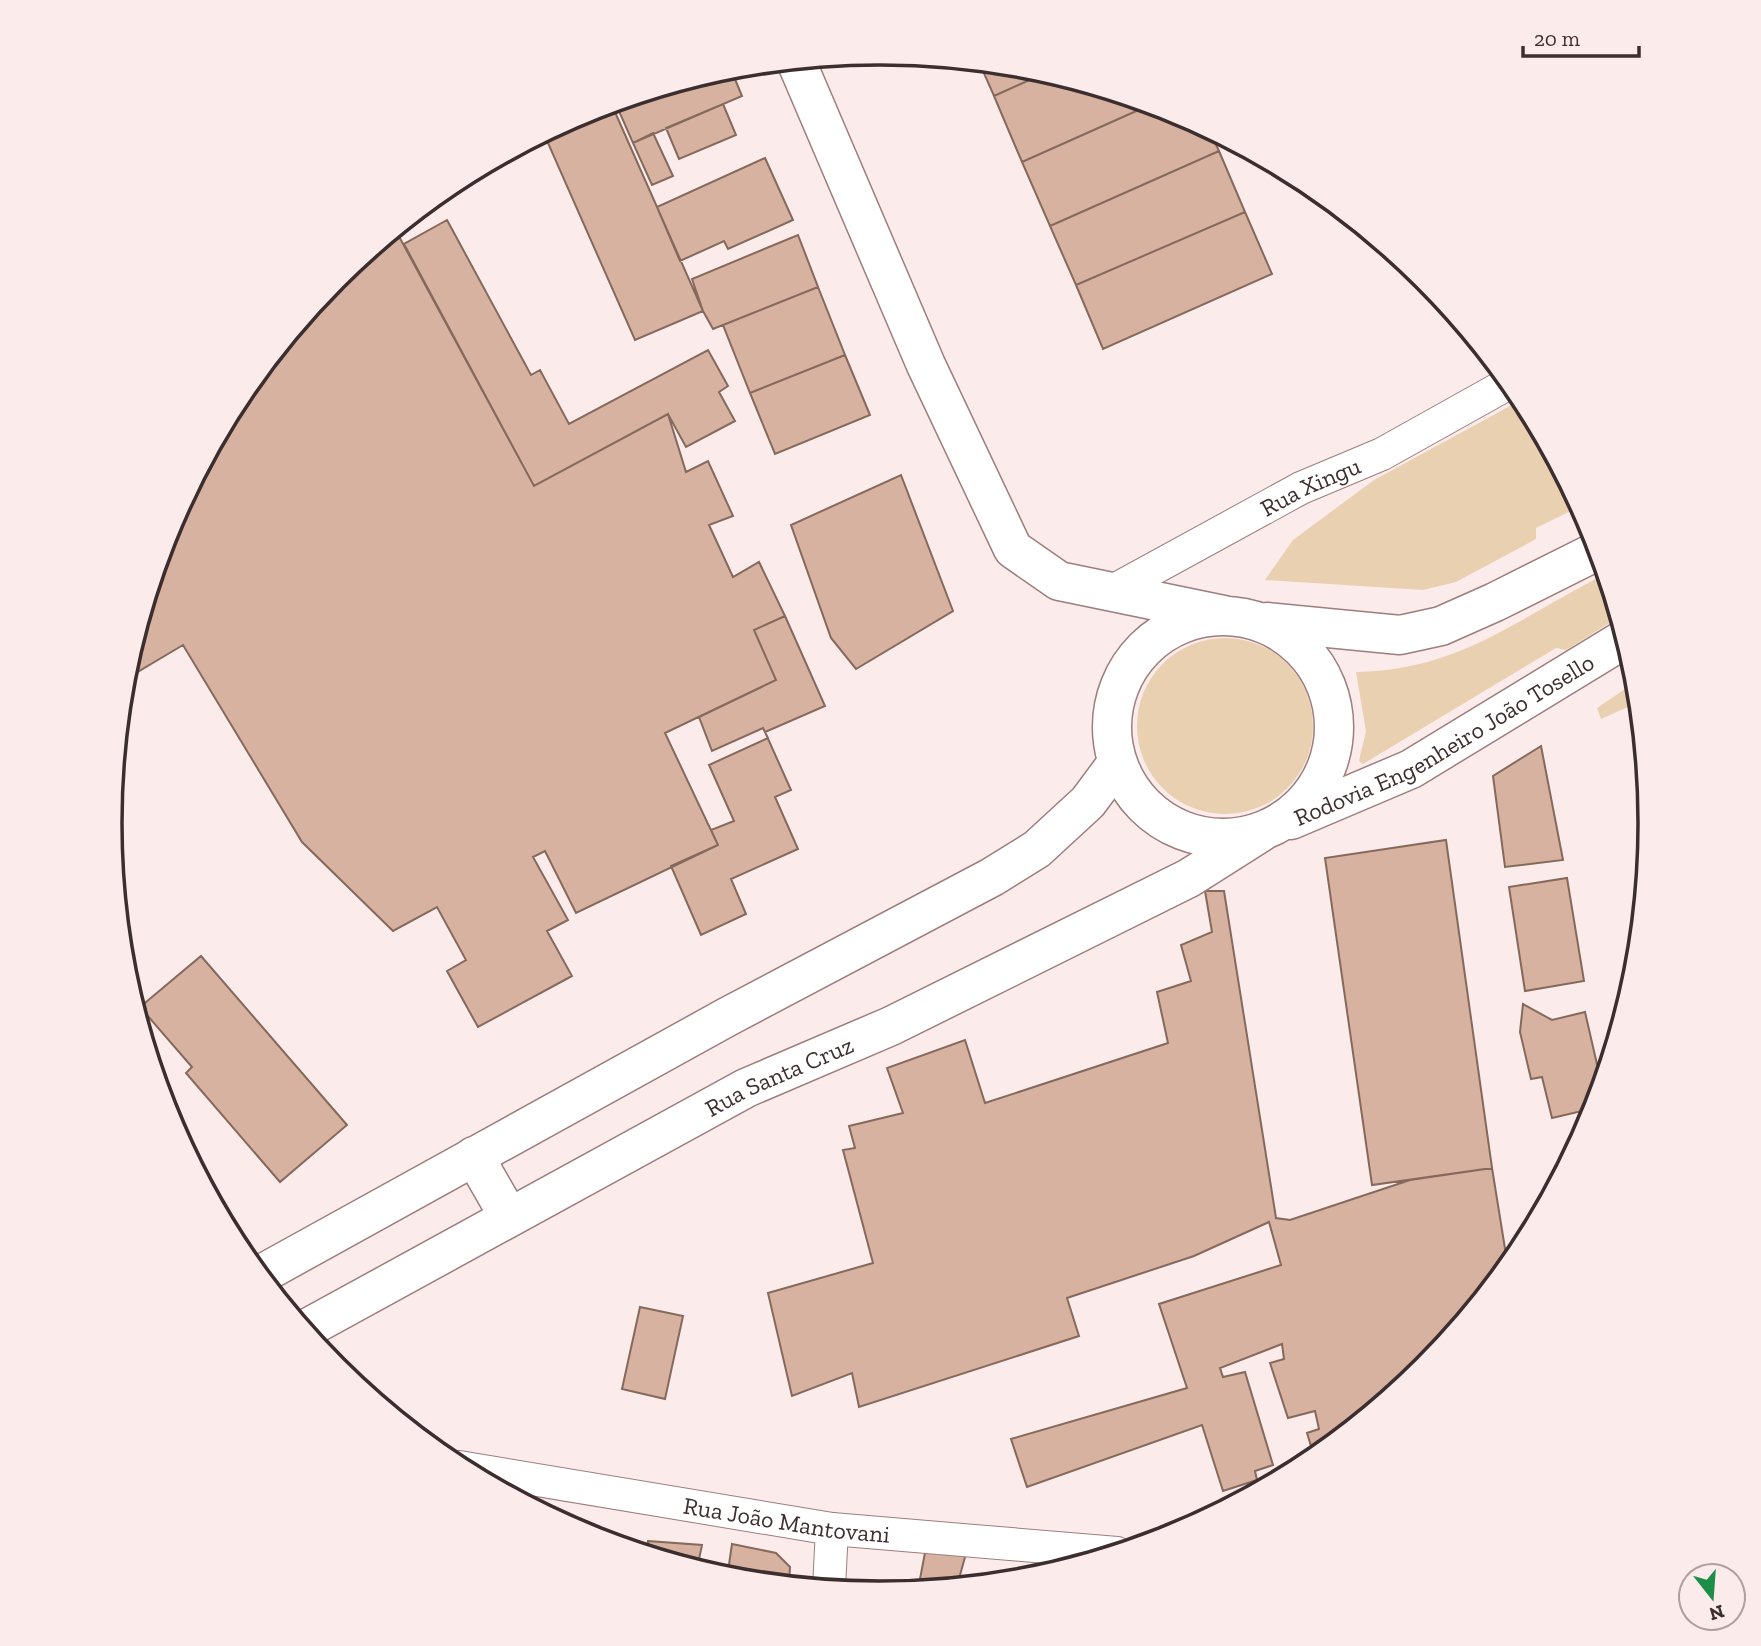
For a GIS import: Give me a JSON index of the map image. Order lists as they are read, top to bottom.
{
  "streets": {
    "main road": ["Rodovia Engenheiro João Tosello", "Rua Santa Cruz"],
    "street": ["Rua Xingu", "Rua João Mantovani"]
  },
  "crossings": [
    ["Rodovia Engenheiro João Tosello", "Rua Santa Cruz"]
  ],
  "scale_bar": "20 m",
  "north": "bottom"
}
